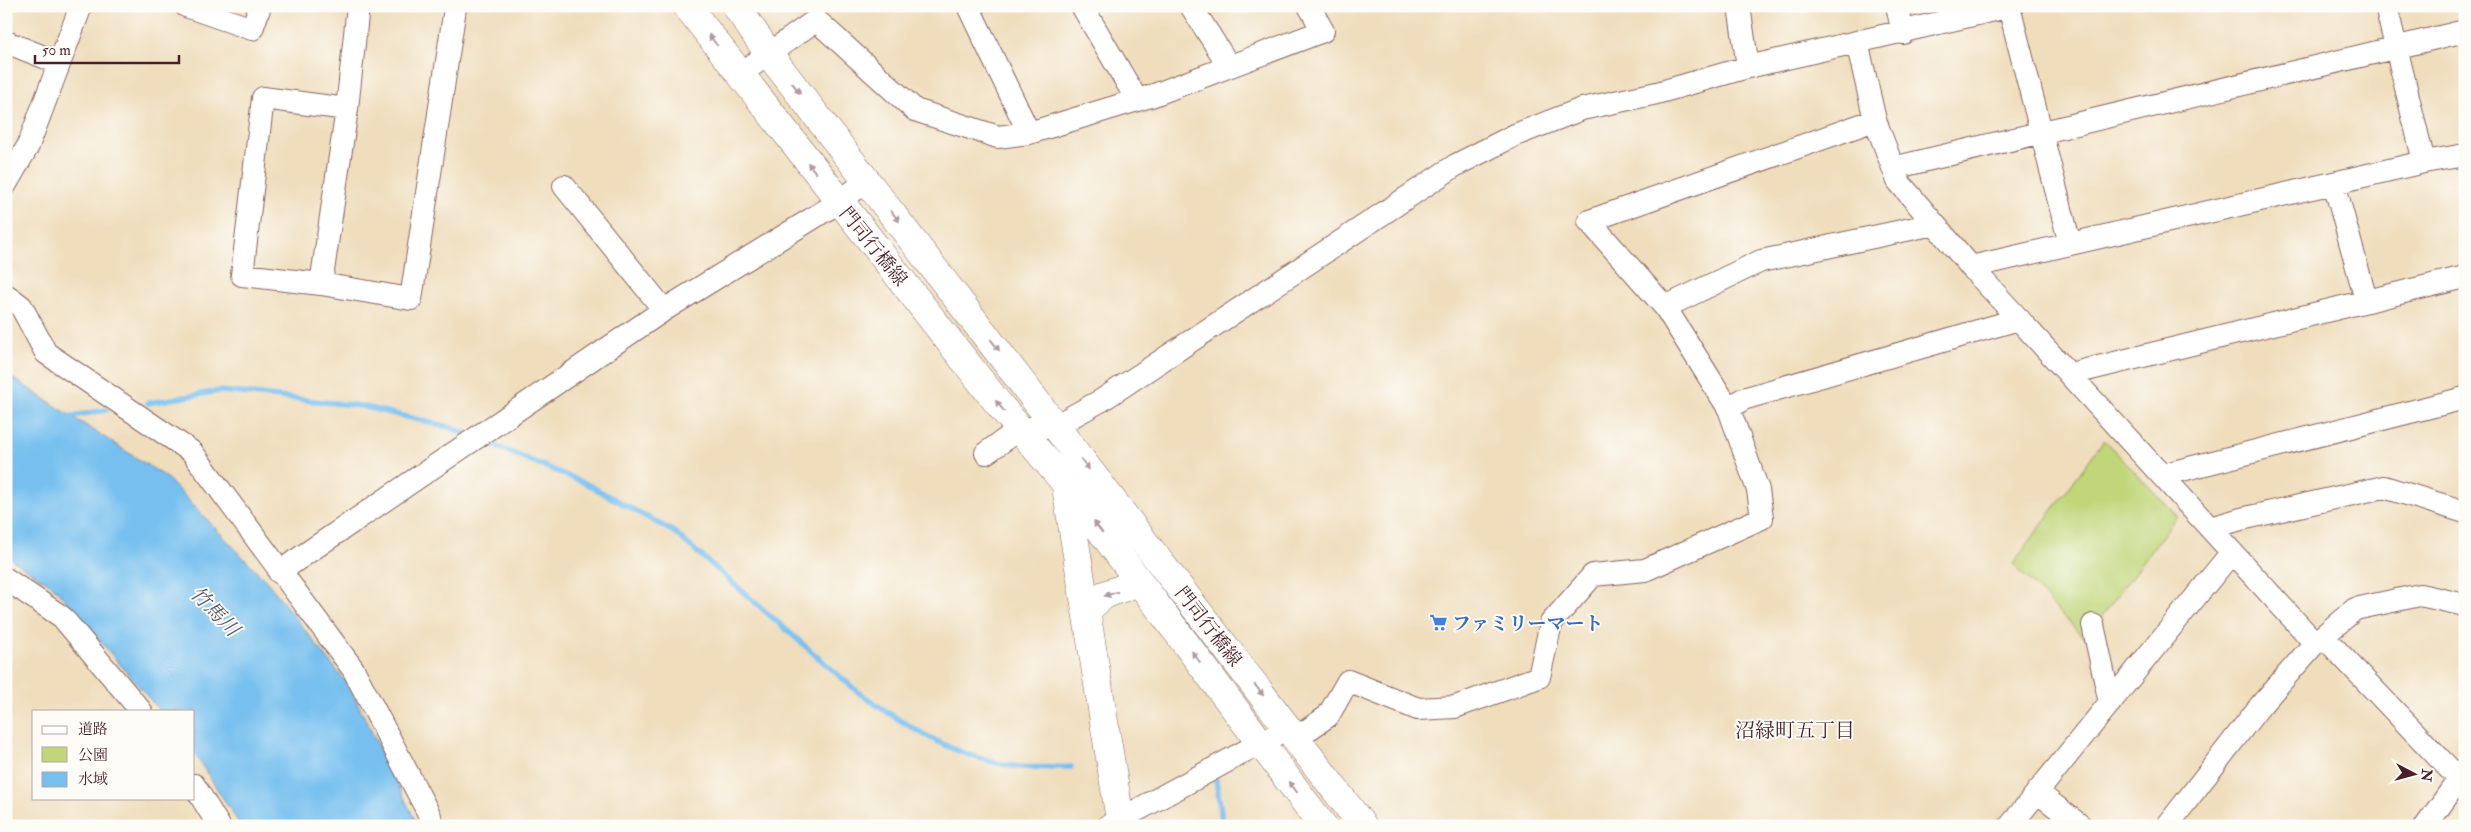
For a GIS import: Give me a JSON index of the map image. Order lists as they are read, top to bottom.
{
  "streets": {
    "main road": ["門司行橋線"]
  },
  "districts": ["沼緑町五丁目"],
  "water": ["竹馬川"],
  "places": {
    "supermarket": ["ファミリーマート"]
  },
  "legend": ["道路", "公園", "水域"],
  "scale_bar": "50 m",
  "north": "right"
}
